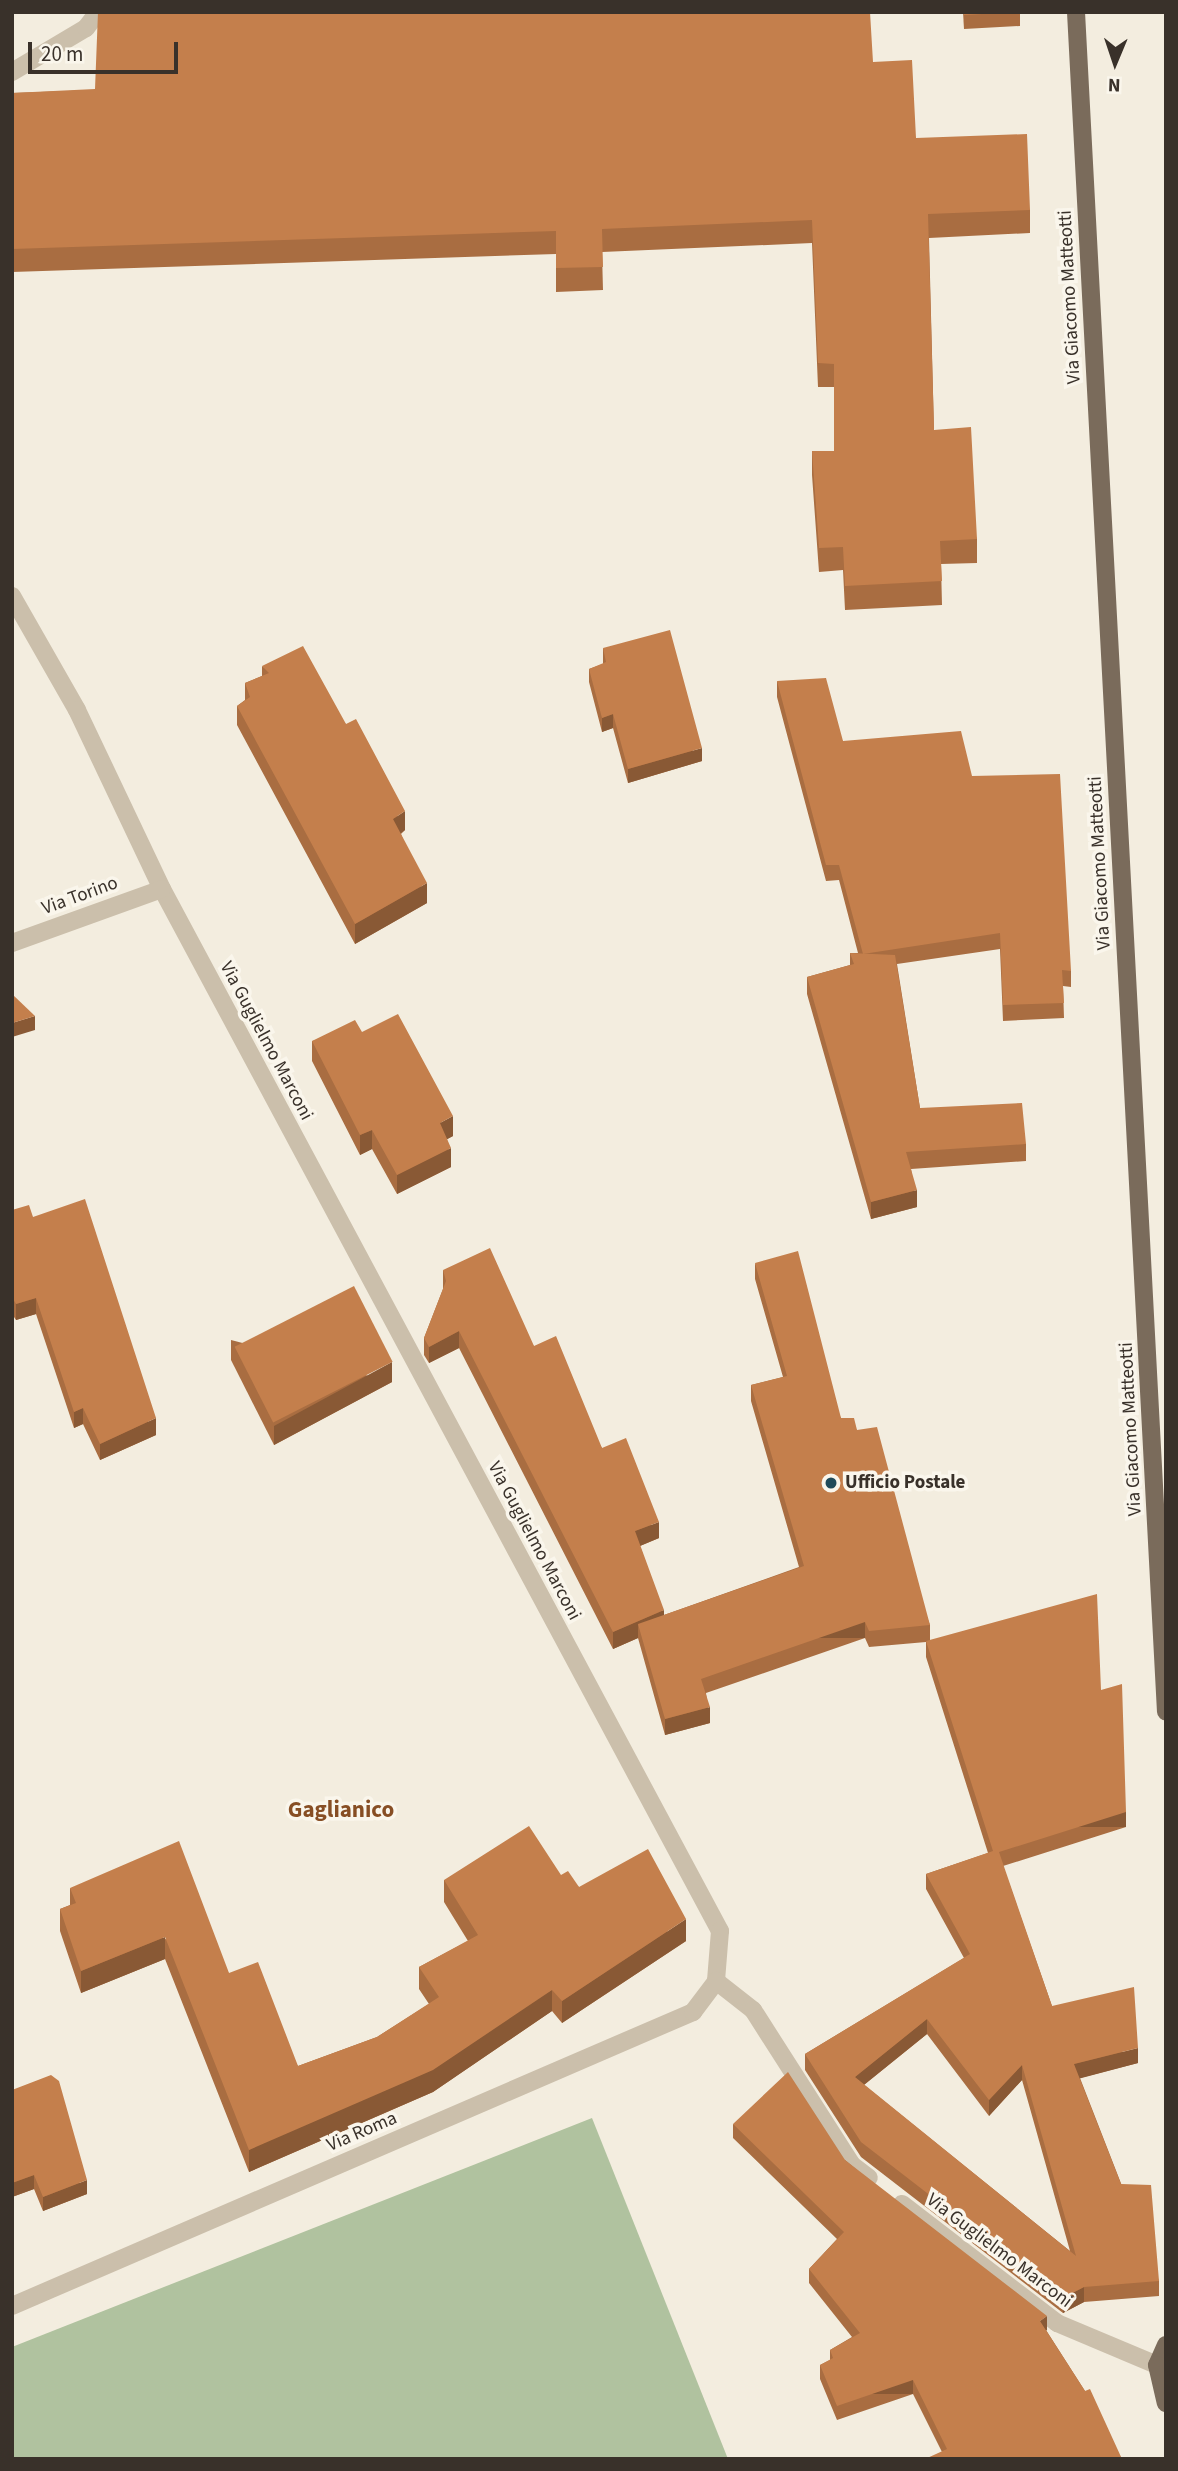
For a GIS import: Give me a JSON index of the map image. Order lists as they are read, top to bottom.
{
  "streets": {
    "main road": ["Via Giacomo Matteotti"],
    "street": ["Via Torino", "Via Guglielmo Marconi", "Via Roma"]
  },
  "crossings": [
    ["Via Torino", "Via Guglielmo Marconi"],
    ["Via Guglielmo Marconi", "Via Roma"]
  ],
  "districts": ["Gaglianico"],
  "places": ["Ufficio Postale"],
  "scale_bar": "20 m",
  "north": "bottom"
}
